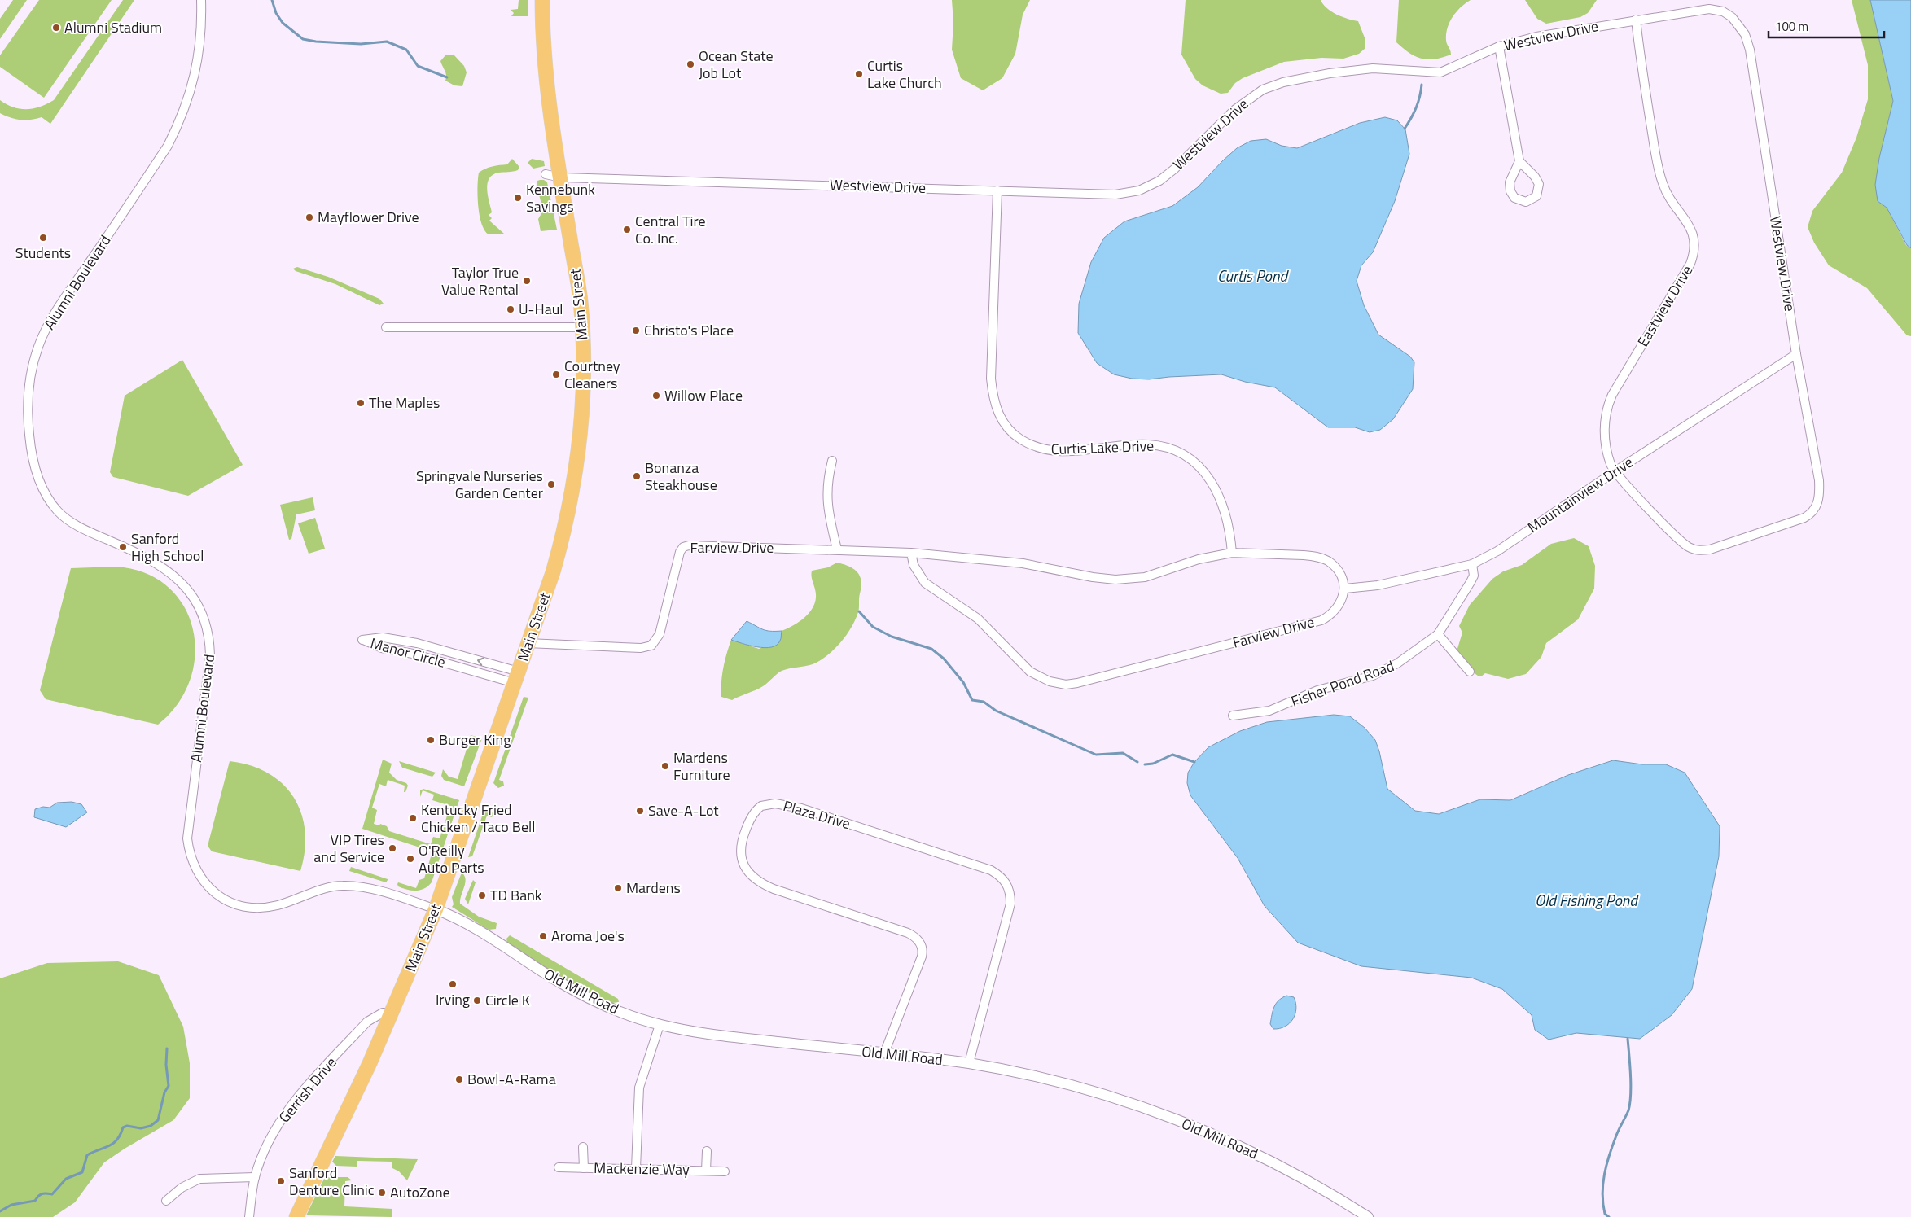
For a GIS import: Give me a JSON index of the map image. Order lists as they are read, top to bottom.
{
  "streets": {
    "highway": ["Main Street"],
    "street": [
      "Westview Drive",
      "Alumni Boulevard",
      "Eastview Drive",
      "Curtis Lake Drive",
      "Mountainview Drive",
      "Farview Drive",
      "Manor Circle",
      "Fisher Pond Road",
      "Plaza Drive",
      "Old Mill Road",
      "Gerrish Drive",
      "Mackenzie Way"
    ]
  },
  "crossings": [
    ["Westview Drive", "Main Street"],
    ["Westview Drive", "Eastview Drive"],
    ["Westview Drive", "Curtis Lake Drive"],
    ["Westview Drive", "Mountainview Drive"],
    ["Alumni Boulevard", "Main Street"],
    ["Alumni Boulevard", "Old Mill Road"],
    ["Main Street", "Farview Drive"],
    ["Main Street", "Manor Circle"],
    ["Main Street", "Old Mill Road"],
    ["Main Street", "Gerrish Drive"],
    ["Eastview Drive", "Mountainview Drive"],
    ["Curtis Lake Drive", "Farview Drive"],
    ["Mountainview Drive", "Farview Drive"],
    ["Mountainview Drive", "Fisher Pond Road"],
    ["Plaza Drive", "Old Mill Road"]
  ],
  "water": ["Curtis Pond", "Old Fishing Pond"],
  "places": [
    "Alumni Stadium",
    "Ocean State Job Lot",
    "Curtis Lake Church",
    "Kennebunk Savings",
    "Mayflower Drive",
    "Central Tire Co. Inc.",
    "Students",
    "Taylor True Value Rental",
    "U-Haul",
    "Christo's Place",
    "Courtney Cleaners",
    "Willow Place",
    "The Maples",
    "Bonanza Steakhouse",
    "Springvale Nurseries Garden Center",
    "Sanford High School",
    "Burger King",
    "Mardens Furniture",
    "Save-A-Lot",
    "Kentucky Fried Chicken / Taco Bell",
    "VIP Tires and Service",
    "O'Reilly Auto Parts",
    "Mardens",
    "TD Bank",
    "Aroma Joe's",
    "Irving",
    "Circle K",
    "Bowl-A-Rama",
    "Sanford Denture Clinic",
    "AutoZone"
  ],
  "scale_bar": "100 m"
}
